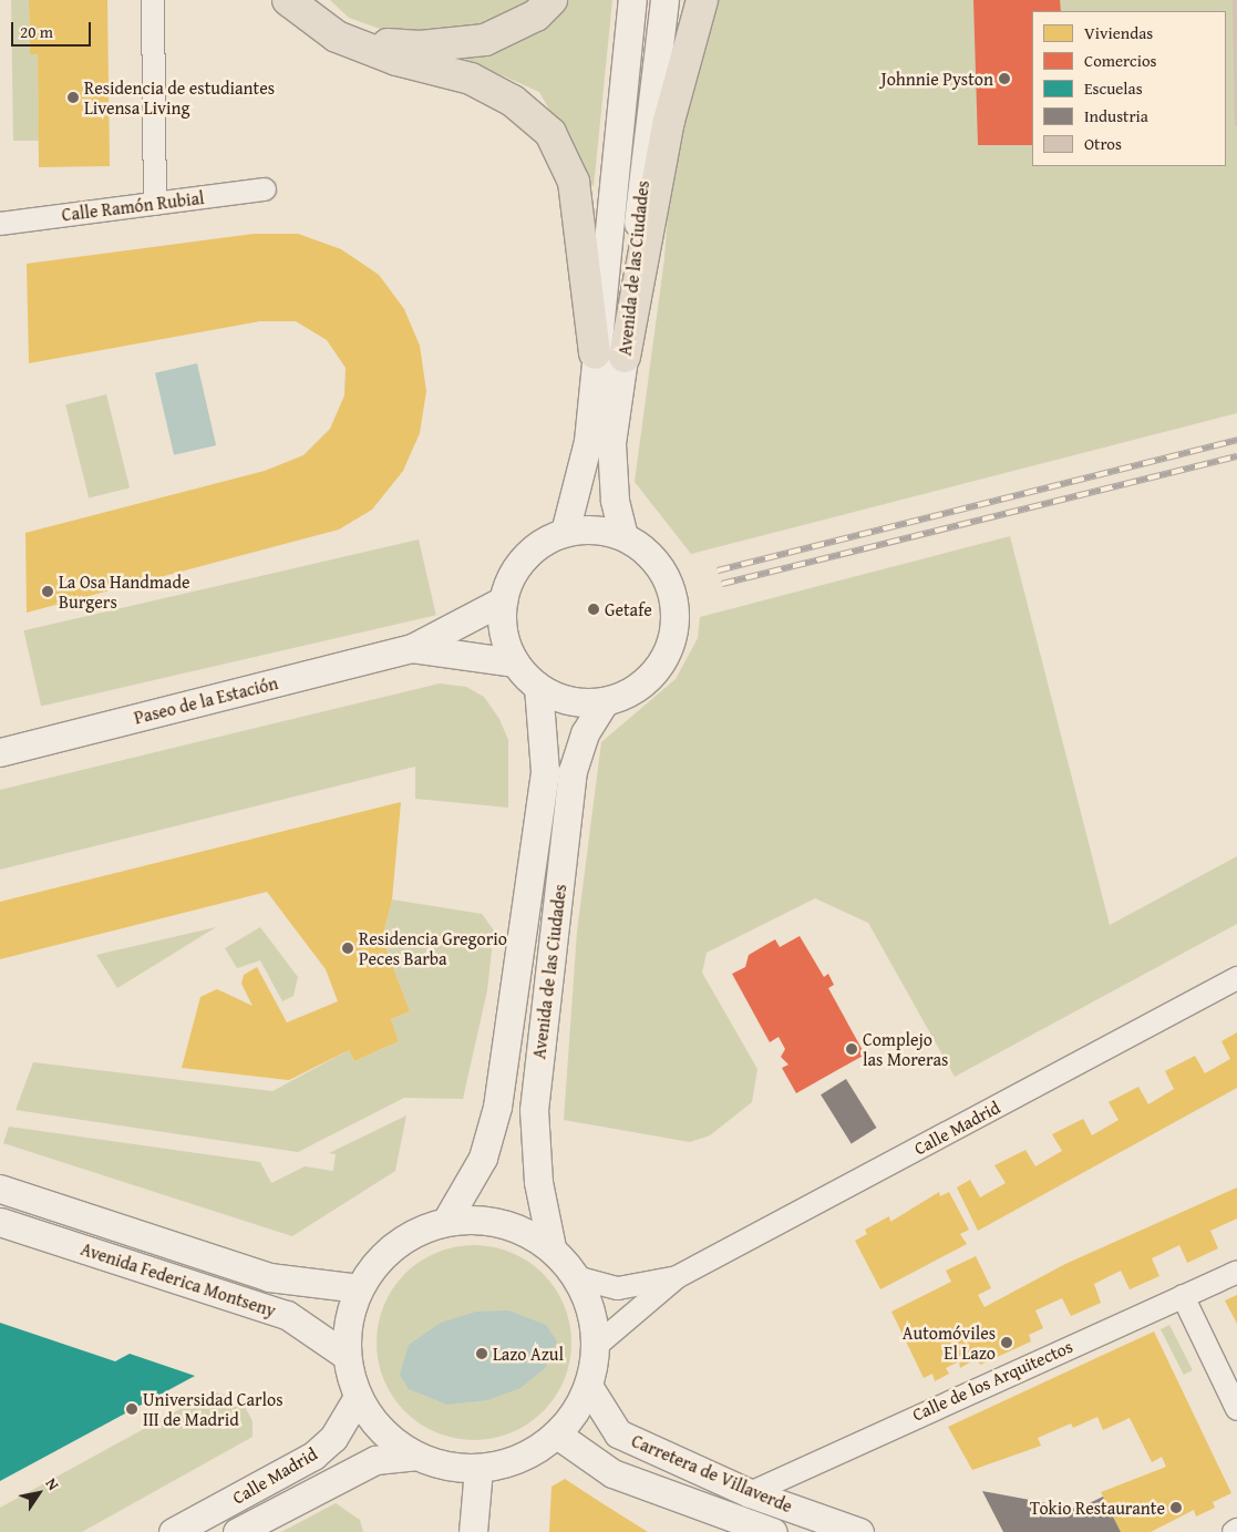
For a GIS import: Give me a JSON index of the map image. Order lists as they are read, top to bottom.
{
  "streets": {
    "street": [
      "Calle Ramón Rubial",
      "Avenida de las Ciudades",
      "Paseo de la Estación",
      "Calle Madrid",
      "Avenida Federica Montseny",
      "Calle de los Arquitectos",
      "Carretera de Villaverde"
    ]
  },
  "crossings": [
    ["Avenida de las Ciudades", "Paseo de la Estación"],
    ["Calle de los Arquitectos", "Carretera de Villaverde"]
  ],
  "places": [
    "Johnnie Pyston",
    "Residencia de estudiantes Livensa Living",
    "La Osa Handmade Burgers",
    "Getafe",
    "Residencia Gregorio Peces Barba",
    "Complejo las Moreras",
    "Automóviles El Lazo",
    "Lazo Azul",
    "Universidad Carlos III de Madrid",
    "Tokio Restaurante"
  ],
  "legend": [
    "Viviendas",
    "Comercios",
    "Escuelas",
    "Industria",
    "Otros"
  ],
  "scale_bar": "20 m",
  "north": "top right"
}
